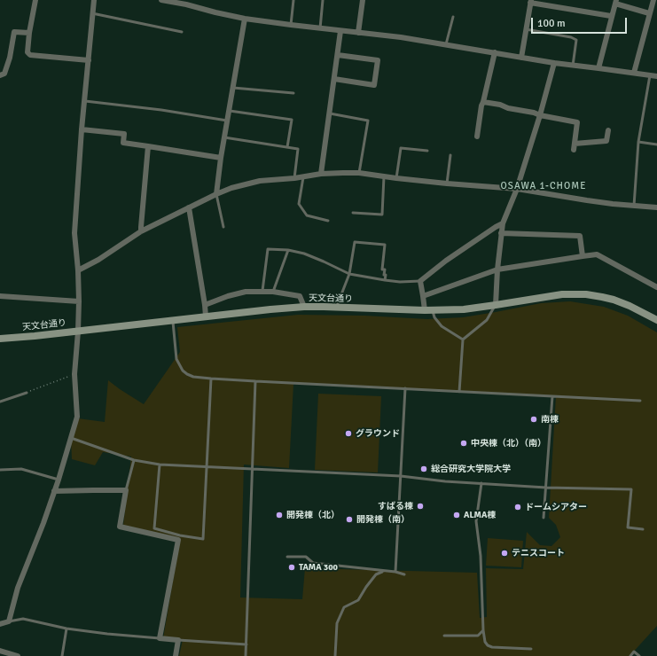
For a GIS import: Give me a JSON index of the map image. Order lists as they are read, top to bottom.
{
  "streets": {
    "main road": ["天文台通り"]
  },
  "districts": ["OSAWA 1-CHOME"],
  "places": [
    "南棟",
    "グラウンド",
    "中央棟（北）（南）",
    "総合研究大学院大学",
    "すばる棟",
    "ドームシアター",
    "開発棟（北）",
    "ALMA棟",
    "開発棟（南）",
    "テニスコート",
    "TAMA 300"
  ],
  "scale_bar": "100 m"
}
